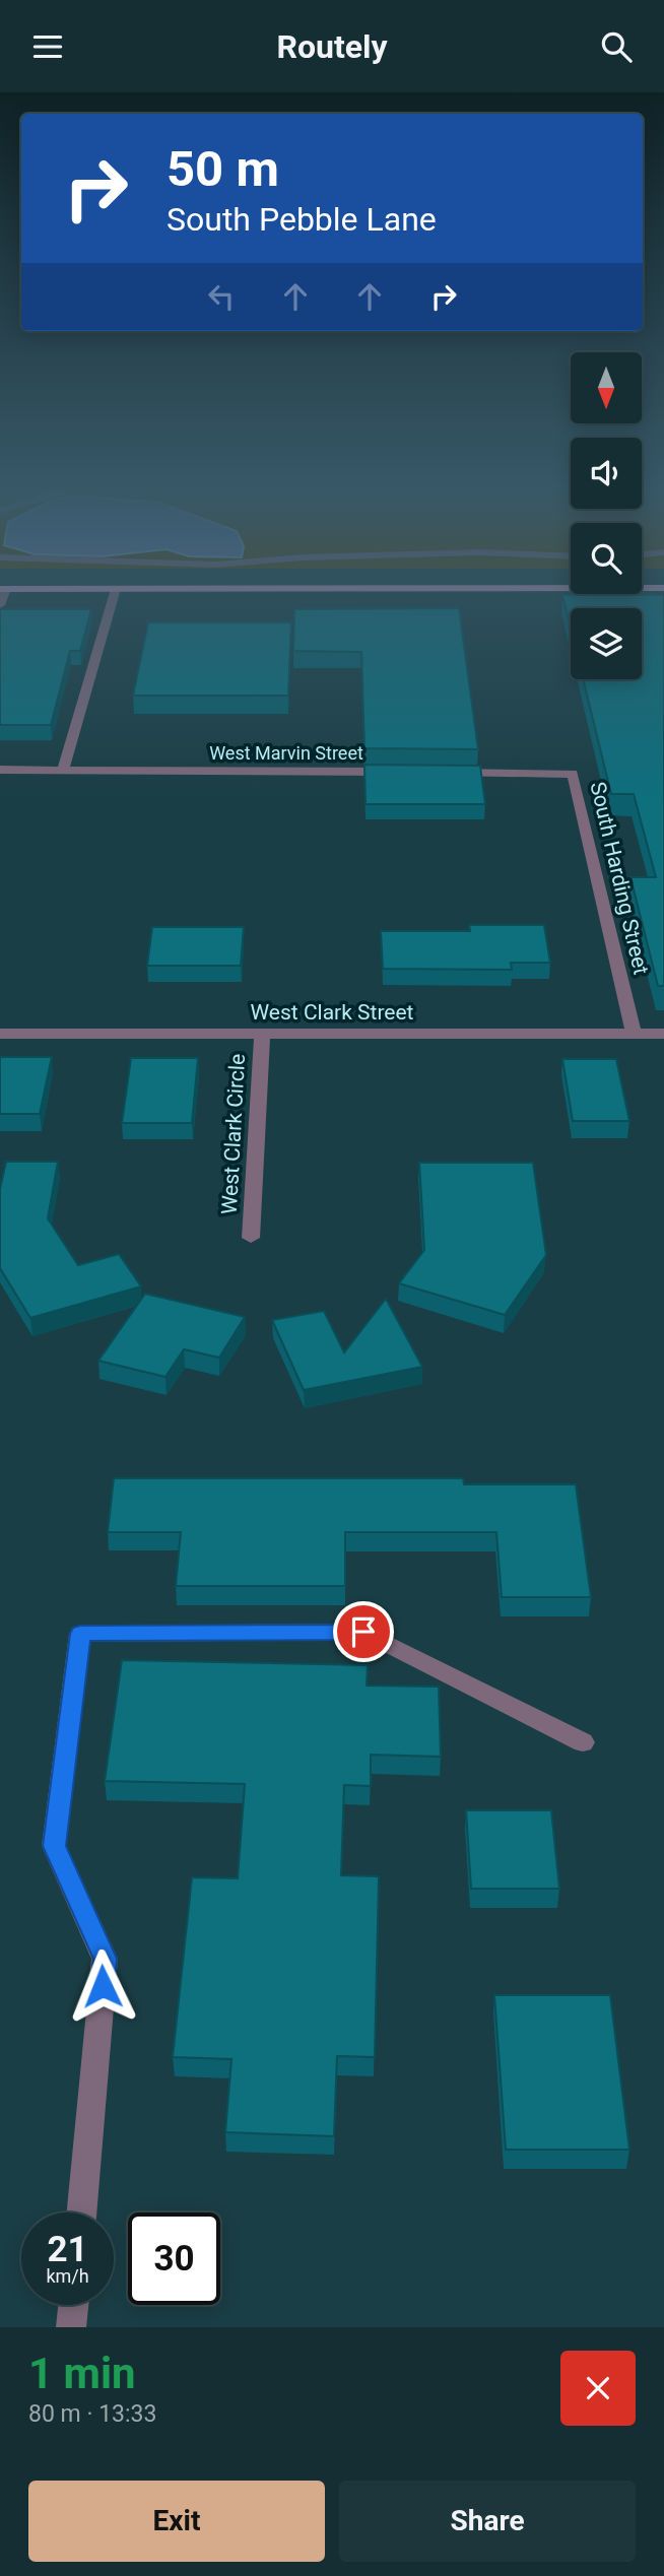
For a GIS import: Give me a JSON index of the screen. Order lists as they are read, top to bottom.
{
  "streets": {
    "street": [
      "West Marvin Street",
      "South Harding Street",
      "West Clark Street",
      "West Clark Circle"
    ]
  },
  "crossings": [
    ["South Harding Street", "West Clark Street"],
    ["West Clark Street", "West Clark Circle"]
  ],
  "north": "bottom",
  "page": {
    "header": "Routely",
    "turn": ["50 m", "South Pebble Lane"],
    "speed": "21 km/h",
    "limit": "30",
    "heading": ["1 min", "80 m · 13:33"],
    "buttons": ["Exit", "Share"]
  }
}
